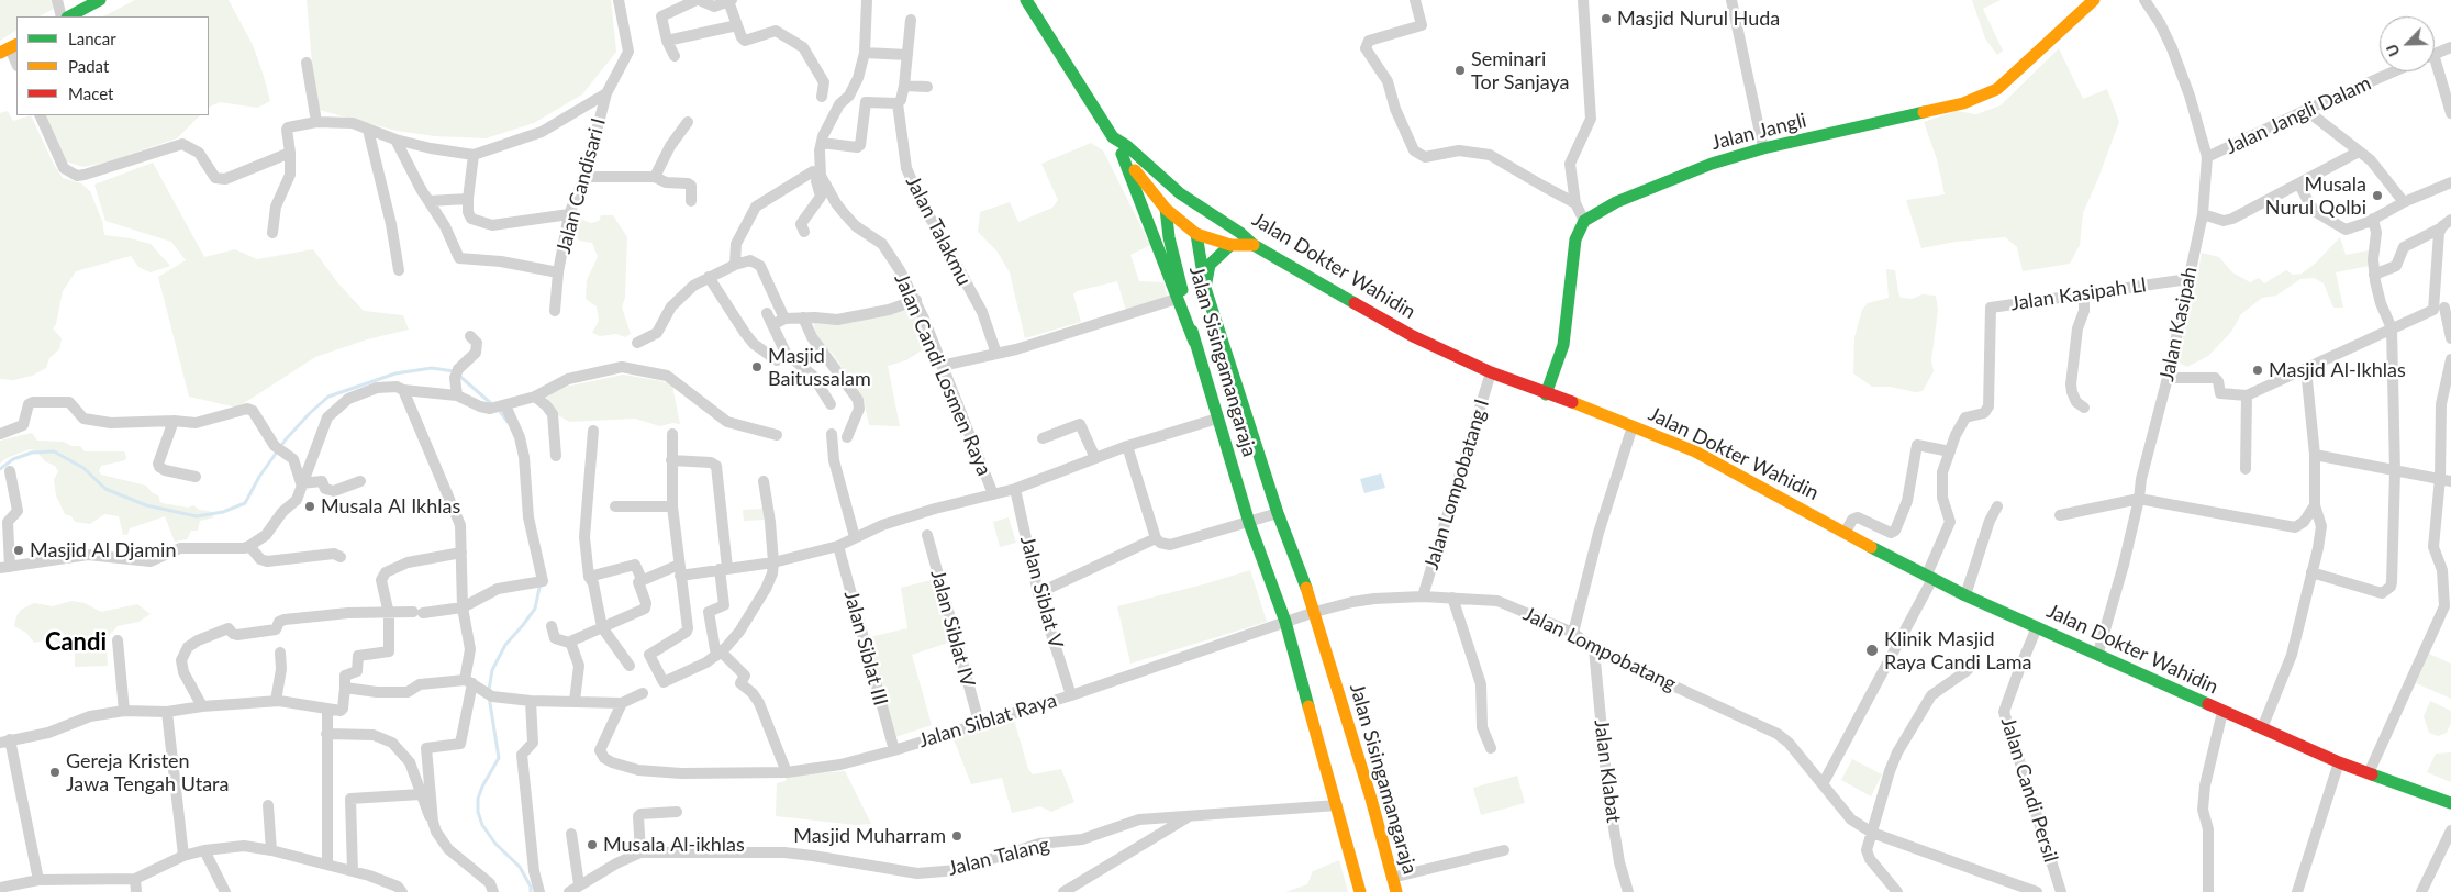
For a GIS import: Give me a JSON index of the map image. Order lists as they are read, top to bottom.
{
  "streets": {
    "main road": ["Jalan Jangli", "Jalan Dokter Wahidin", "Jalan Sisingamangaraja"],
    "street": [
      "Jalan Jangli Dalam",
      "Jalan Candisari I",
      "Jalan Talakmu",
      "Jalan Kasipah Ll",
      "Jalan Kasipah",
      "Jalan Candi Losmen Raya",
      "Jalan Lompobatang I",
      "Jalan Siblat V",
      "Jalan Siblat IV",
      "Jalan Siblat III",
      "Jalan Lompobatang",
      "Jalan Siblat Raya",
      "Jalan Klabat",
      "Jalan Candi Persil",
      "Jalan Talang"
    ]
  },
  "crossings": [
    ["Jalan Jangli Dalam", "Jalan Kasipah"],
    ["Jalan Dokter Wahidin", "Jalan Kasipah Ll"],
    ["Jalan Dokter Wahidin", "Jalan Kasipah"],
    ["Jalan Dokter Wahidin", "Jalan Lompobatang I"],
    ["Jalan Dokter Wahidin", "Jalan Candi Persil"],
    ["Jalan Kasipah Ll", "Jalan Kasipah"],
    ["Jalan Sisingamangaraja", "Jalan Lompobatang"],
    ["Jalan Sisingamangaraja", "Jalan Siblat Raya"],
    ["Jalan Sisingamangaraja", "Jalan Talang"],
    ["Jalan Lompobatang I", "Jalan Lompobatang"],
    ["Jalan Siblat V", "Jalan Siblat Raya"],
    ["Jalan Siblat IV", "Jalan Siblat Raya"],
    ["Jalan Siblat III", "Jalan Siblat Raya"],
    ["Jalan Lompobatang", "Jalan Klabat"],
    ["Jalan Lompobatang", "Jalan Candi Persil"]
  ],
  "districts": ["Candi"],
  "places": [
    "Masjid Nurul Huda",
    "Seminari Tor Sanjaya",
    "Musala Nurul Qolbi",
    "Masjid Baitussalam",
    "Masjid Al-Ikhlas",
    "Musala Al Ikhlas",
    "Masjid Al Djamin",
    "Klinik Masjid Raya Candi Lama",
    "Gereja Kristen Jawa Tengah Utara",
    "Masjid Muharram",
    "Musala Al-ikhlas"
  ],
  "legend": ["Lancar", "Padat", "Macet"],
  "north": "bottom left"
}
